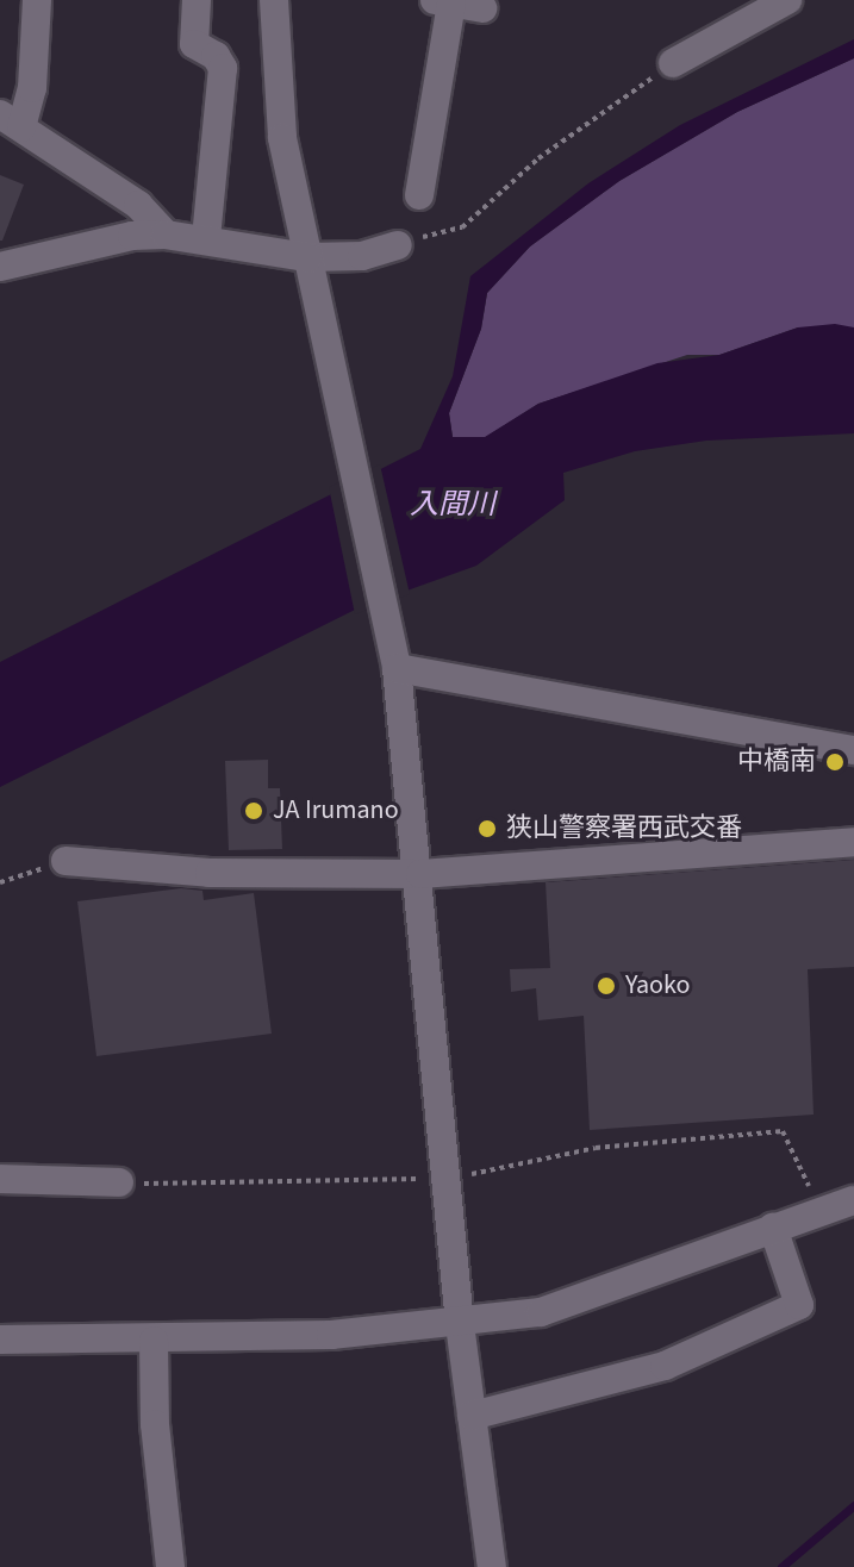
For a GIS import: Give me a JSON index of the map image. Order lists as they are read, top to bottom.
{
  "water": ["入間川"],
  "places": [
    "中橋南",
    "JA Irumano",
    "狭山警察署西武交番",
    "Yaoko"
  ]
}
